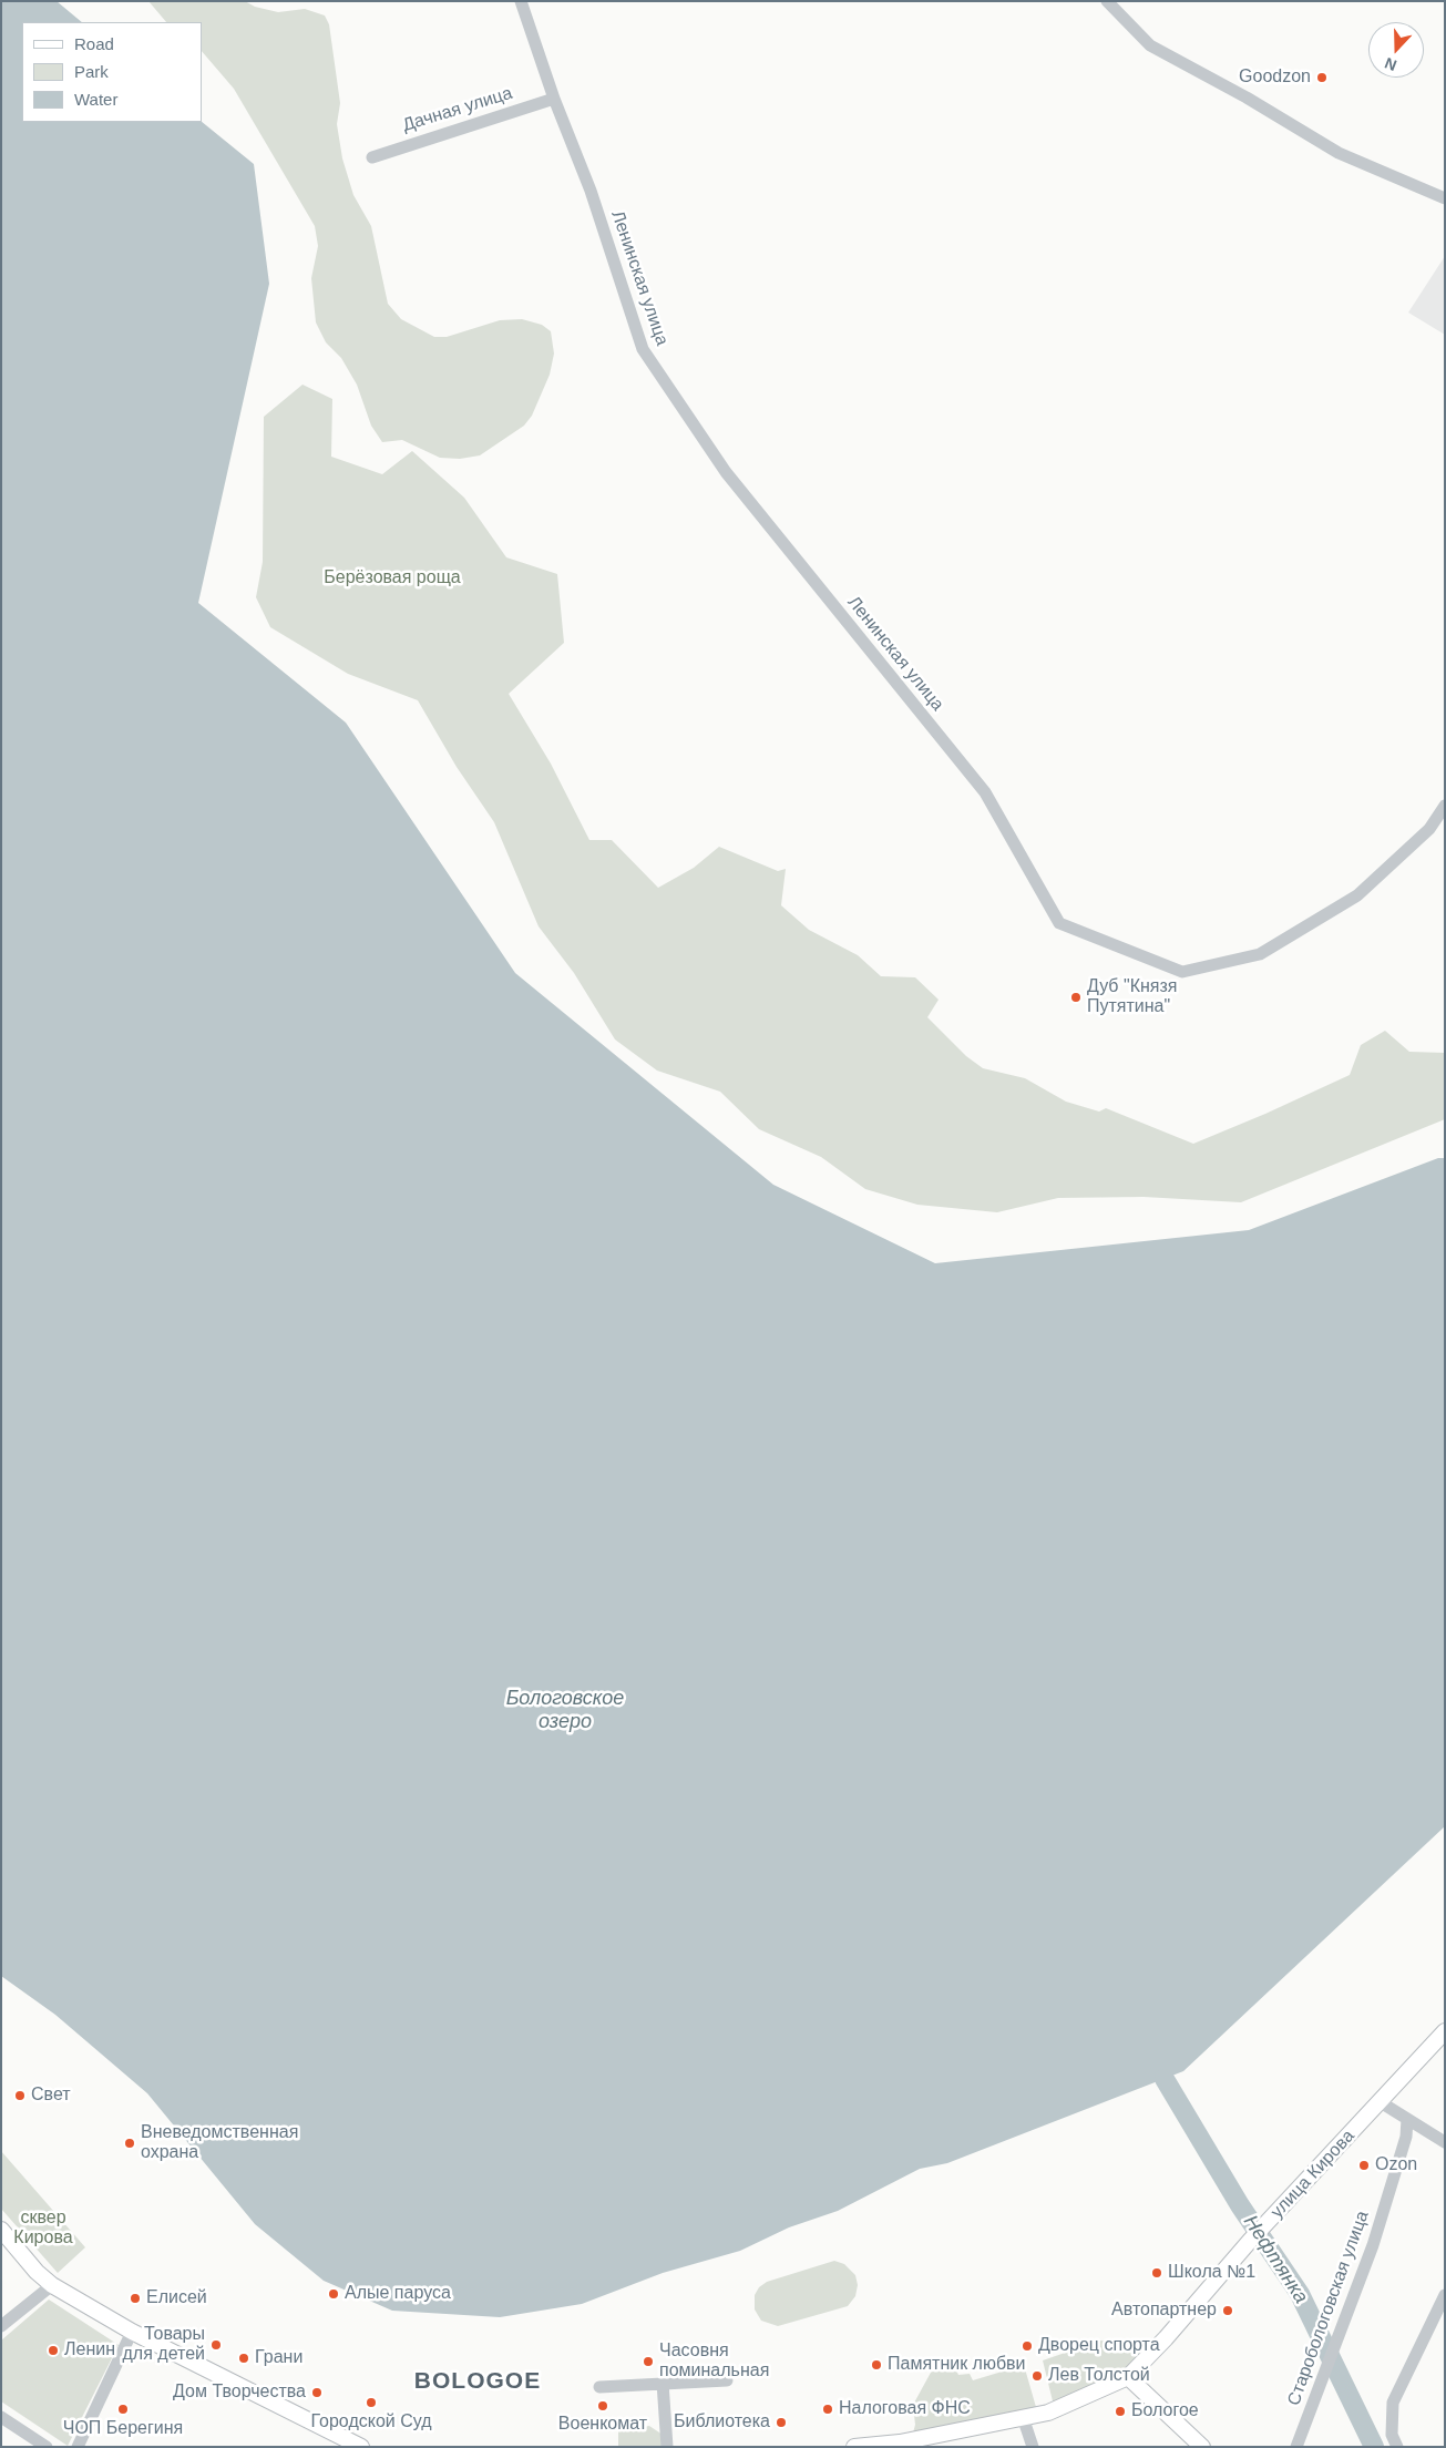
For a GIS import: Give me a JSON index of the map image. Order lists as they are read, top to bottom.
{
  "streets": {
    "main road": ["улица Кирова"],
    "street": ["Дачная улица", "Ленинская улица", "Старобологовская улица"]
  },
  "crossings": [
    ["Дачная улица", "Ленинская улица"]
  ],
  "districts": ["BOLOGOE"],
  "water": ["Бологовское озеро", "Нефтянка"],
  "parks": ["Берёзовая роща", "сквер Кирова"],
  "places": [
    "Goodzon",
    "Дуб \"Князя Путятина\"",
    "Свет",
    "Вневедомственная охрана",
    "Ozon",
    "Школа №1",
    "Алые паруса",
    "Елисей",
    "Автопартнер",
    "Товары для детей",
    "Дворец спорта",
    "Ленин",
    "Грани",
    "Часовня поминальная",
    "Памятник любви",
    "Лев Толстой",
    "Дом Творчества",
    "Городской Суд",
    "Военкомат",
    "ЧОП Берегиня",
    "Налоговая ФНС",
    "Бологое",
    "Библиотека"
  ],
  "legend": ["Road", "Park", "Water"],
  "north": "bottom"
}
